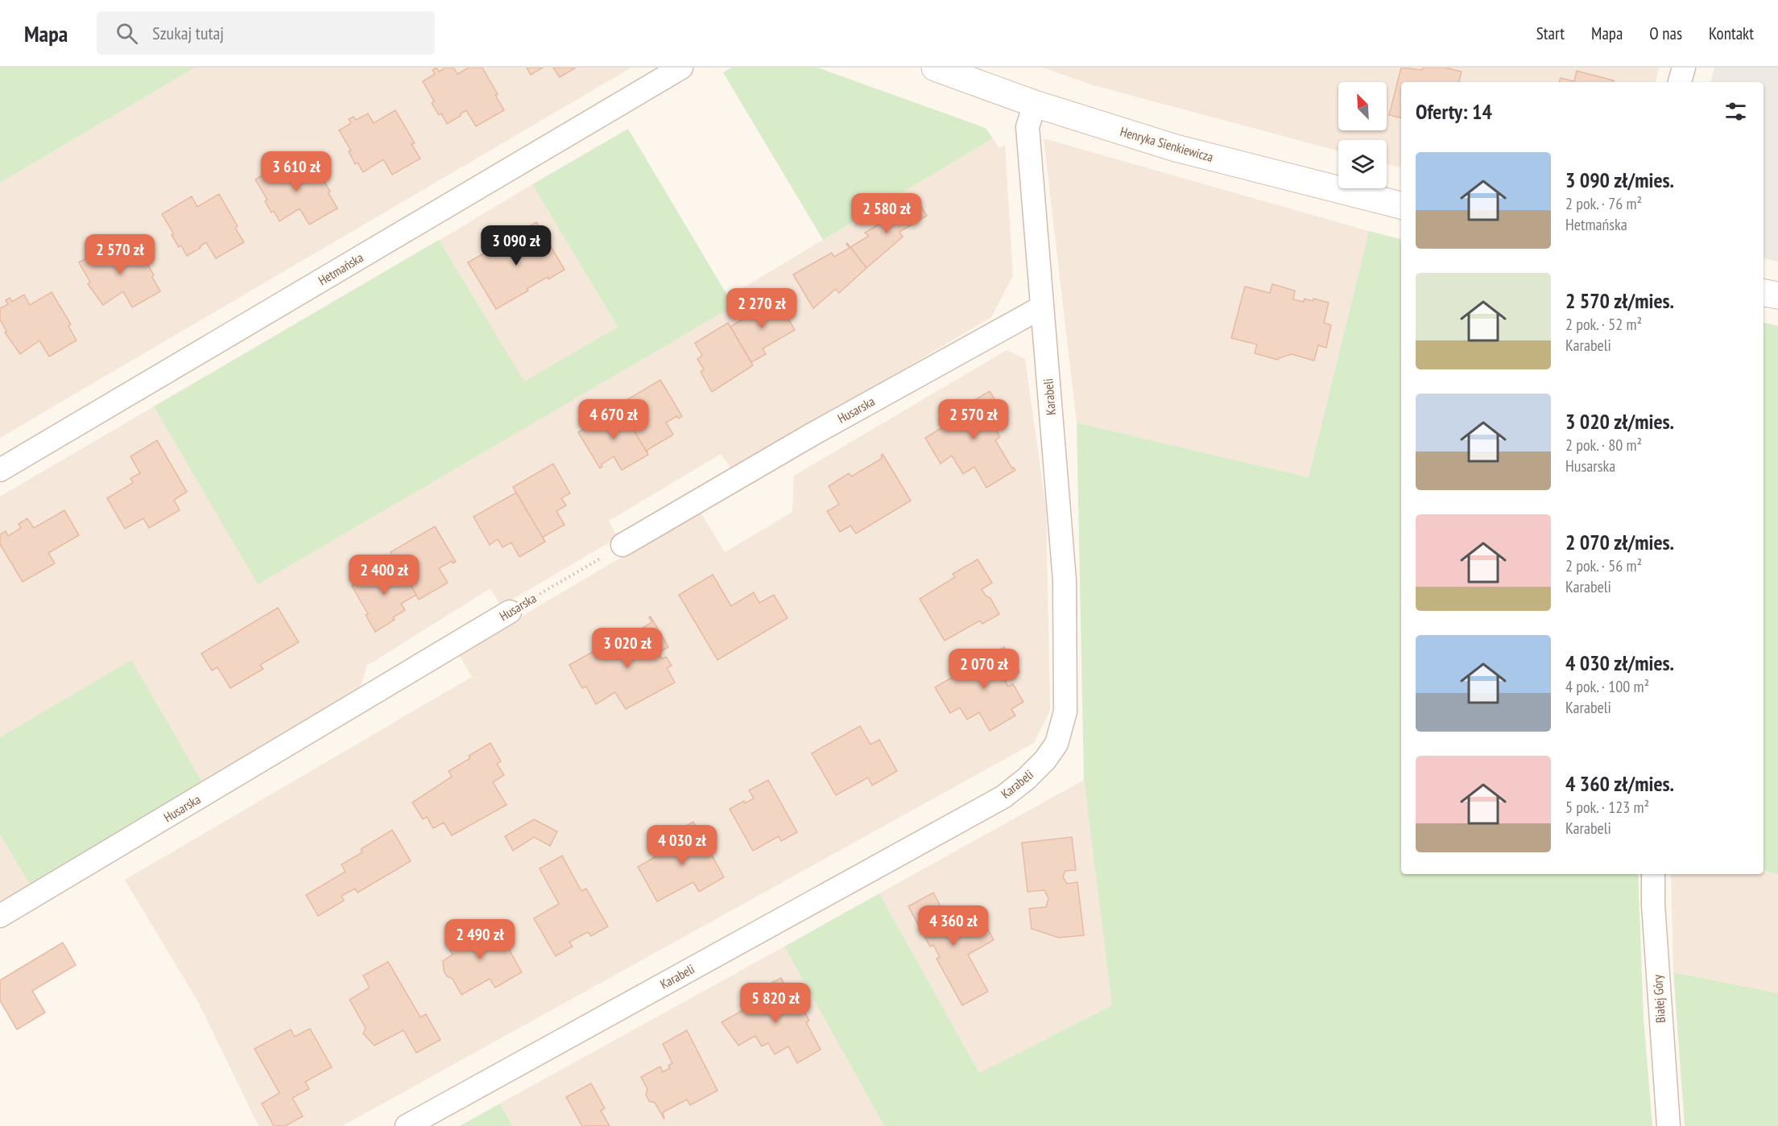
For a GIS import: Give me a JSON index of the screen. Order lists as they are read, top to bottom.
{
  "streets": {
    "street": [
      "Henryka Sienkiewicza",
      "Hetmańska",
      "Karabeli",
      "Husarska",
      "Białej Góry"
    ]
  },
  "crossings": [
    ["Henryka Sienkiewicza", "Karabeli"],
    ["Karabeli", "Husarska"]
  ],
  "north": "top left",
  "page": {
    "header": "Mapa",
    "search": "Szukaj tutaj",
    "nav": [
      "Start",
      "Mapa",
      "O nas",
      "Kontakt"
    ],
    "heading": "Oferty: 14",
    "list": [
      {
        "name": "3 090 zł/mies.",
        "note": "2 pok. · 76 m² · Hetmańska"
      },
      {
        "name": "2 570 zł/mies.",
        "note": "2 pok. · 52 m² · Karabeli"
      },
      {
        "name": "3 020 zł/mies.",
        "note": "2 pok. · 80 m² · Husarska"
      },
      {
        "name": "2 070 zł/mies.",
        "note": "2 pok. · 56 m² · Karabeli"
      },
      {
        "name": "4 030 zł/mies.",
        "note": "4 pok. · 100 m² · Karabeli"
      },
      {
        "name": "4 360 zł/mies.",
        "note": "5 pok. · 123 m² · Karabeli"
      }
    ],
    "price": [
      "3 610 zł",
      "2 580 zł",
      "3 090 zł",
      "2 570 zł",
      "2 270 zł",
      "4 670 zł",
      "2 570 zł",
      "2 400 zł",
      "3 020 zł",
      "2 070 zł",
      "4 030 zł",
      "4 360 zł",
      "2 490 zł",
      "5 820 zł"
    ]
  }
}
